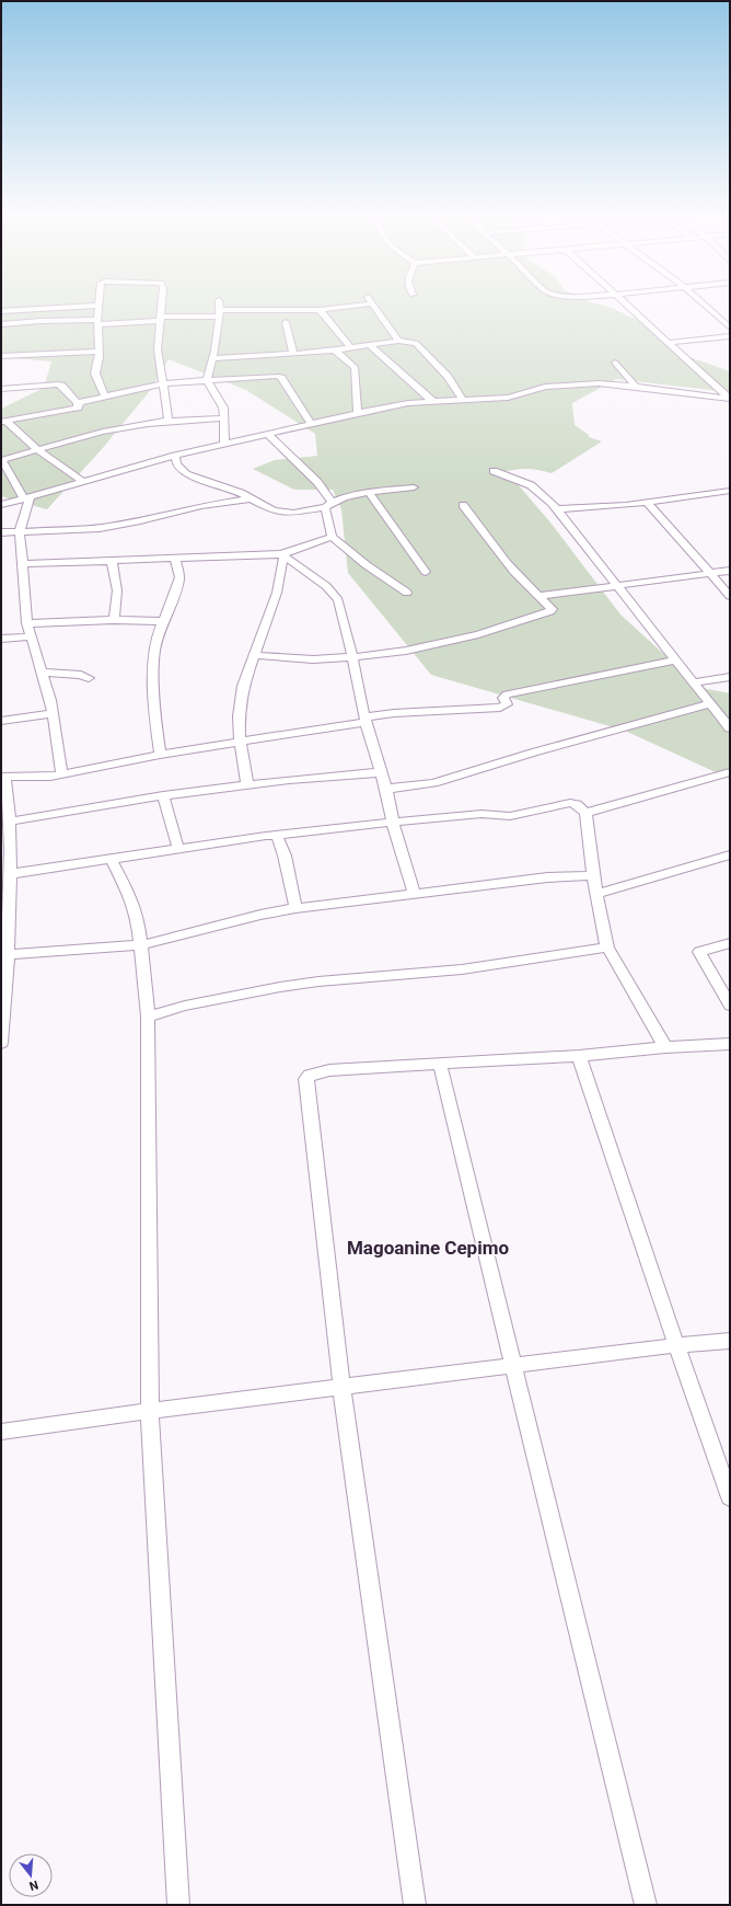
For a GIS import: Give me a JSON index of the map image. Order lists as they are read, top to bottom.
{
  "districts": ["Magoanine Cepimo"],
  "north": "bottom"
}
